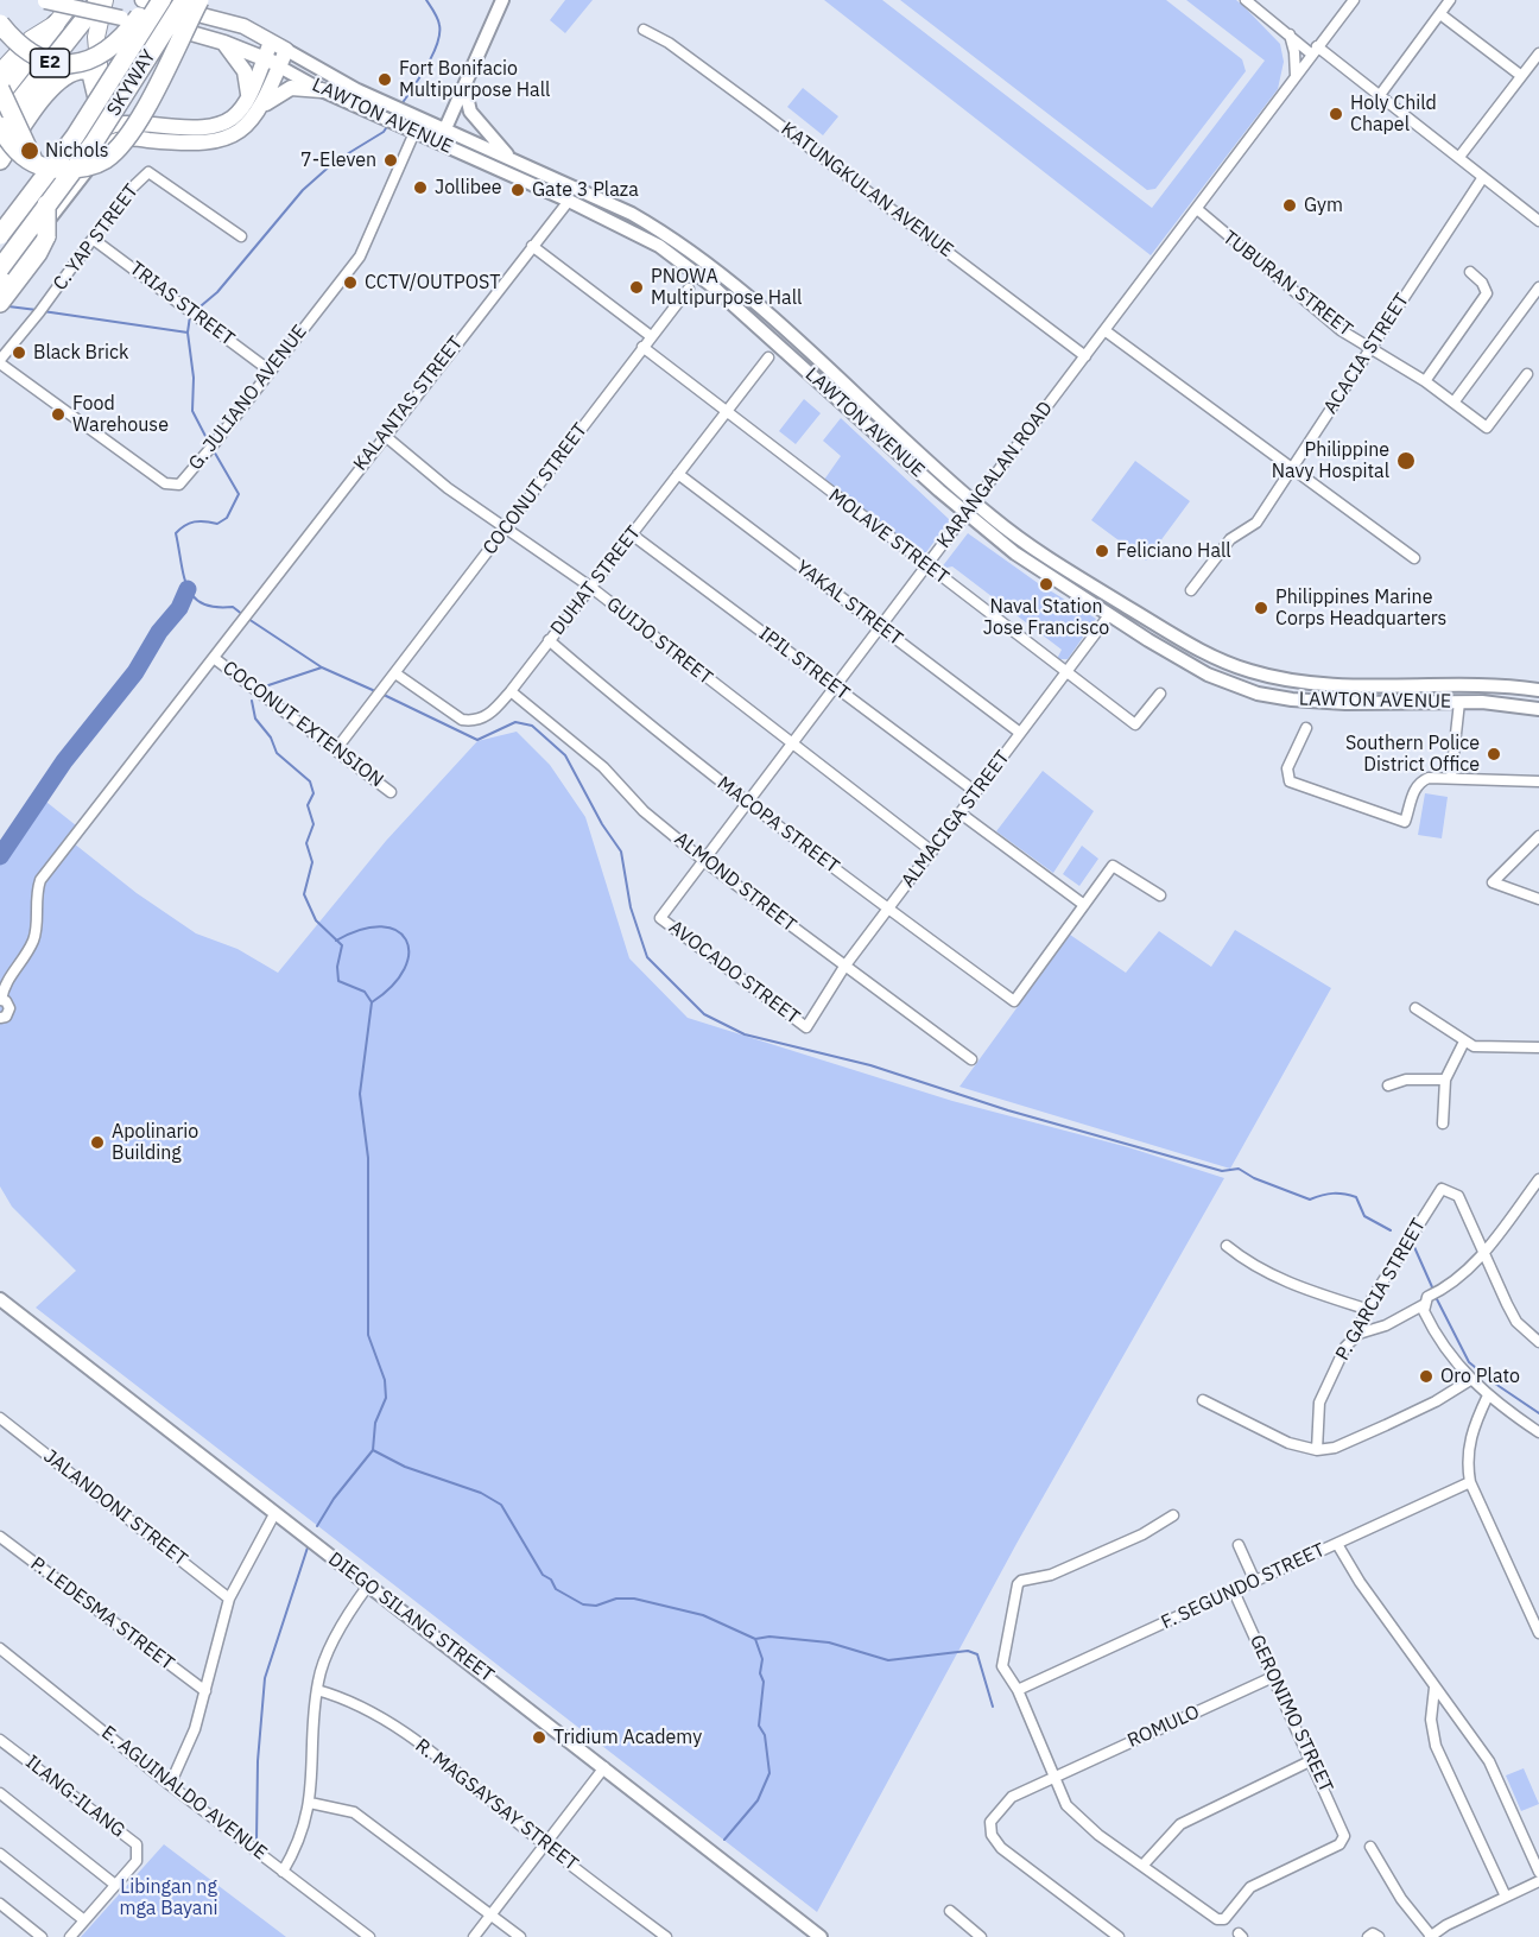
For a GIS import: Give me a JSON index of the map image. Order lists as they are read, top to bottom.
{
  "streets": {
    "highway": ["E2", "SKYWAY"],
    "main road": ["LAWTON AVENUE", "DIEGO SILANG STREET"],
    "street": [
      "KATUNGKULAN AVENUE",
      "C. YAP STREET",
      "TUBURAN STREET",
      "TRIAS STREET",
      "ACACIA STREET",
      "G. JULIANO AVENUE",
      "KALANTAS STREET",
      "KARANGALAN ROAD",
      "COCONUT STREET",
      "MOLAVE STREET",
      "DUHAT STREET",
      "YAKAL STREET",
      "GUIJO STREET",
      "IPIL STREET",
      "COCONUT EXTENSION",
      "ALMACIGA STREET",
      "MACOPA STREET",
      "ALMOND STREET",
      "AVOCADO STREET",
      "P. GARCIA STREET",
      "JALANDONI STREET",
      "F. SEGUNDO STREET",
      "P. LEDESMA STREET",
      "GERONIMO STREET",
      "ROMULO",
      "E. AGUINALDO AVENUE",
      "ILANG-ILANG",
      "R. MAGSAYSAY STREET"
    ]
  },
  "crossings": [
    ["LAWTON AVENUE", "G. JULIANO AVENUE"],
    ["LAWTON AVENUE", "KALANTAS STREET"],
    ["LAWTON AVENUE", "KARANGALAN ROAD"],
    ["LAWTON AVENUE", "ALMACIGA STREET"],
    ["KATUNGKULAN AVENUE", "KARANGALAN ROAD"],
    ["C. YAP STREET", "TRIAS STREET"],
    ["C. YAP STREET", "G. JULIANO AVENUE"],
    ["TUBURAN STREET", "ACACIA STREET"],
    ["TUBURAN STREET", "KARANGALAN ROAD"],
    ["TRIAS STREET", "G. JULIANO AVENUE"],
    ["KALANTAS STREET", "GUIJO STREET"],
    ["KALANTAS STREET", "COCONUT EXTENSION"],
    ["KARANGALAN ROAD", "MOLAVE STREET"],
    ["KARANGALAN ROAD", "YAKAL STREET"],
    ["KARANGALAN ROAD", "GUIJO STREET"],
    ["KARANGALAN ROAD", "IPIL STREET"],
    ["KARANGALAN ROAD", "MACOPA STREET"],
    ["KARANGALAN ROAD", "ALMOND STREET"],
    ["KARANGALAN ROAD", "AVOCADO STREET"],
    ["COCONUT STREET", "MOLAVE STREET"],
    ["COCONUT STREET", "DUHAT STREET"],
    ["COCONUT STREET", "GUIJO STREET"],
    ["COCONUT STREET", "COCONUT EXTENSION"],
    ["MOLAVE STREET", "DUHAT STREET"],
    ["MOLAVE STREET", "ALMACIGA STREET"],
    ["DUHAT STREET", "YAKAL STREET"],
    ["DUHAT STREET", "GUIJO STREET"],
    ["DUHAT STREET", "IPIL STREET"],
    ["DUHAT STREET", "MACOPA STREET"],
    ["DUHAT STREET", "ALMOND STREET"],
    ["YAKAL STREET", "ALMACIGA STREET"],
    ["GUIJO STREET", "ALMACIGA STREET"],
    ["IPIL STREET", "ALMACIGA STREET"],
    ["ALMACIGA STREET", "MACOPA STREET"],
    ["ALMACIGA STREET", "ALMOND STREET"],
    ["ALMACIGA STREET", "AVOCADO STREET"],
    ["F. SEGUNDO STREET", "GERONIMO STREET"],
    ["GERONIMO STREET", "ROMULO"]
  ],
  "parks": ["Libingan ng mga Bayani"],
  "places": [
    "Fort Bonifacio Multipurpose Hall",
    "Holy Child Chapel",
    "Nichols",
    "7-Eleven",
    "Jollibee",
    "Gate 3 Plaza",
    "Gym",
    "CCTV/OUTPOST",
    "PNOWA Multipurpose Hall",
    "Black Brick",
    "Food Warehouse",
    "Philippine Navy Hospital",
    "Feliciano Hall",
    "Naval Station Jose Francisco",
    "Philippines Marine Corps Headquarters",
    "Southern Police District Office",
    "Apolinario Building",
    "Oro Plato",
    "Tridium Academy"
  ]
}
